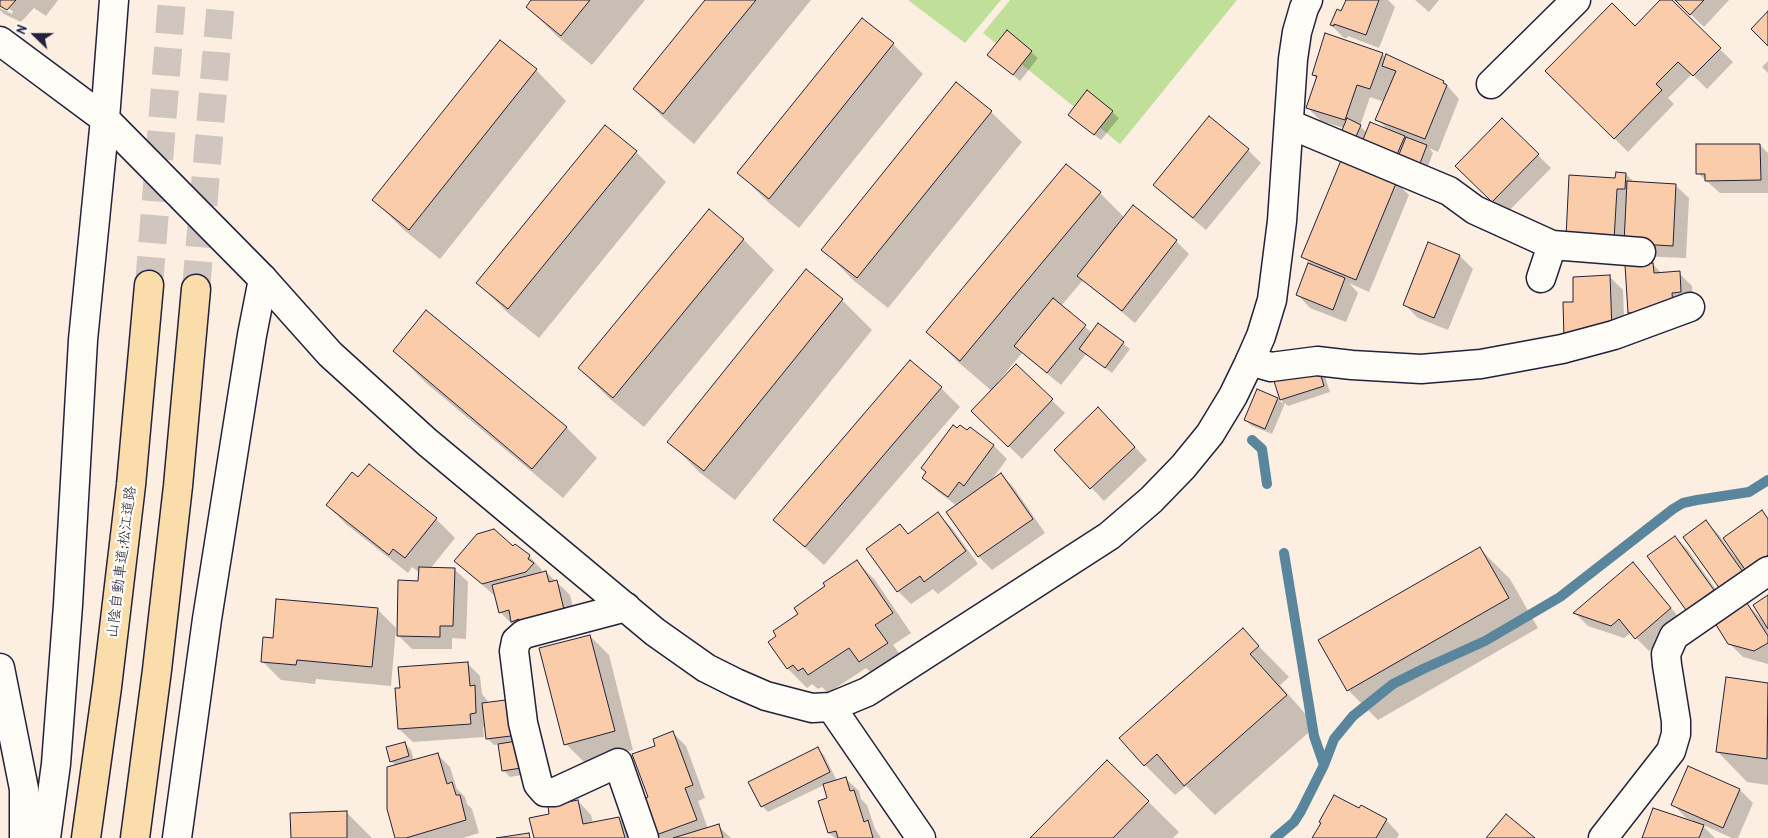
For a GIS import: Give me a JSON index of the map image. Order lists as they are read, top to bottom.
{
  "streets": {
    "highway": ["山陰自動車道;松江道路"]
  },
  "north": "left"
}
